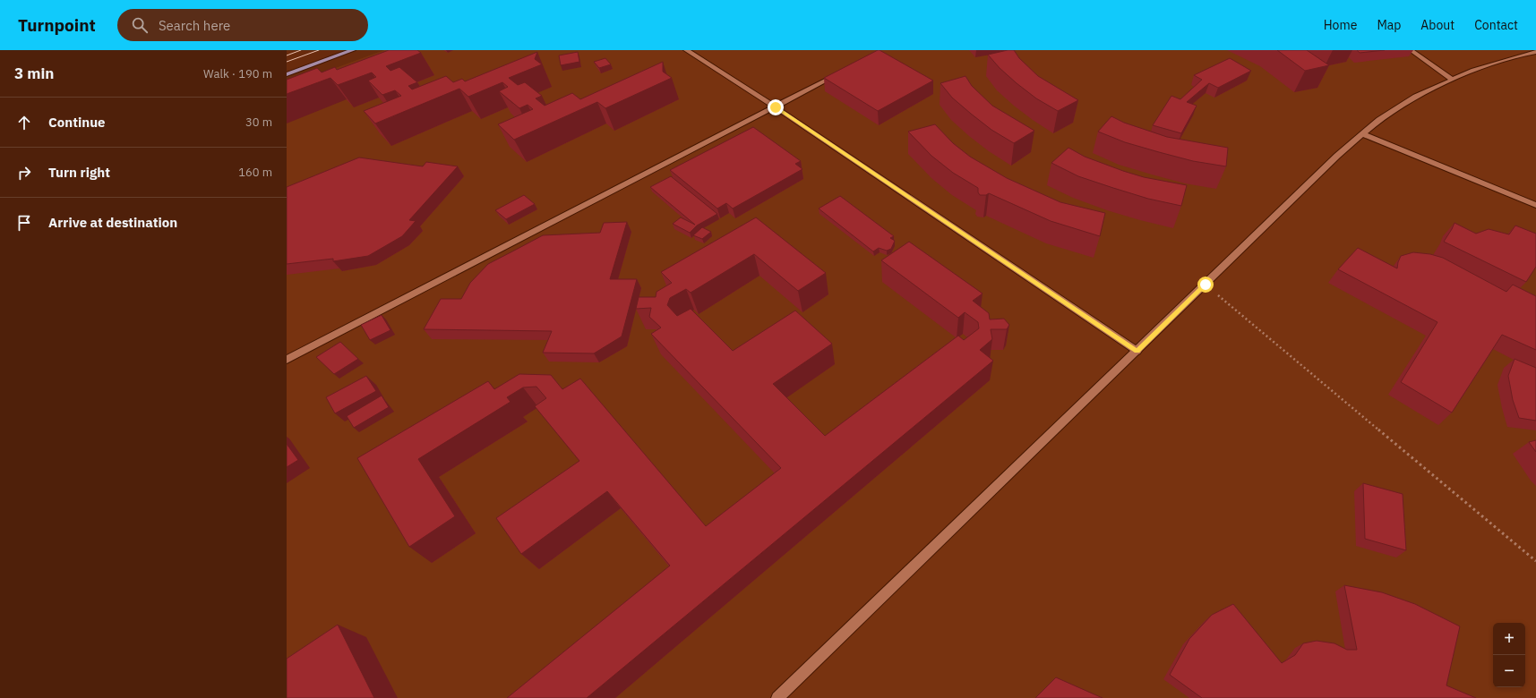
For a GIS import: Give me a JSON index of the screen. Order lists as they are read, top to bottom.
{
  "page": {
    "header": "Turnpoint",
    "search": "Search here",
    "nav": [
      "Home",
      "Map",
      "About",
      "Contact"
    ],
    "heading": ["3 min", "Walk · 190 m"],
    "list": [
      ["Continue", "30 m"],
      ["Turn right", "160 m"],
      "Arrive at destination"
    ],
    "map_buttons": ["+", "−"]
  }
}
